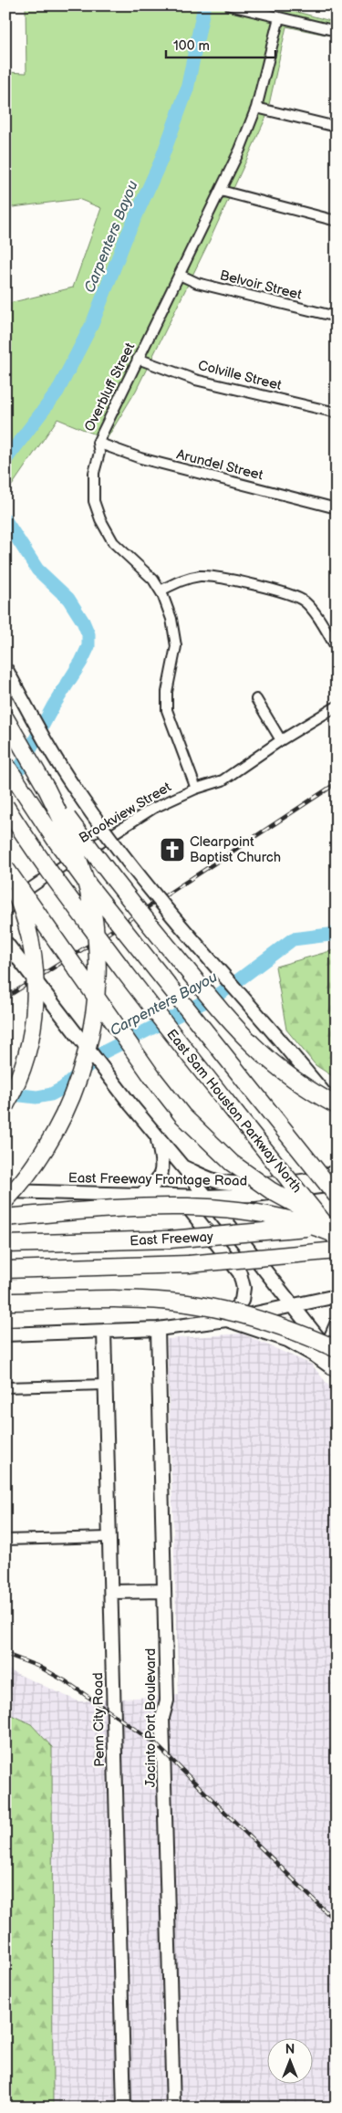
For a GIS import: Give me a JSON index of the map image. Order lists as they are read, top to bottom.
{
  "streets": {
    "highway": ["East Sam Houston Parkway North", "East Freeway"],
    "main road": ["East Freeway Frontage Road", "Jacinto Port Boulevard", "Penn City Road"],
    "street": [
      "Belvoir Street",
      "Colville Street",
      "Overbluff Street",
      "Arundel Street",
      "Brookview Street"
    ]
  },
  "crossings": [
    ["Belvoir Street", "Overbluff Street"],
    ["Colville Street", "Overbluff Street"],
    ["Overbluff Street", "Arundel Street"],
    ["Overbluff Street", "Brookview Street"]
  ],
  "water": ["Carpenters Bayou"],
  "places": {
    "church": ["Clearpoint Baptist Church"]
  },
  "scale_bar": "100 m",
  "north": "top"
}
